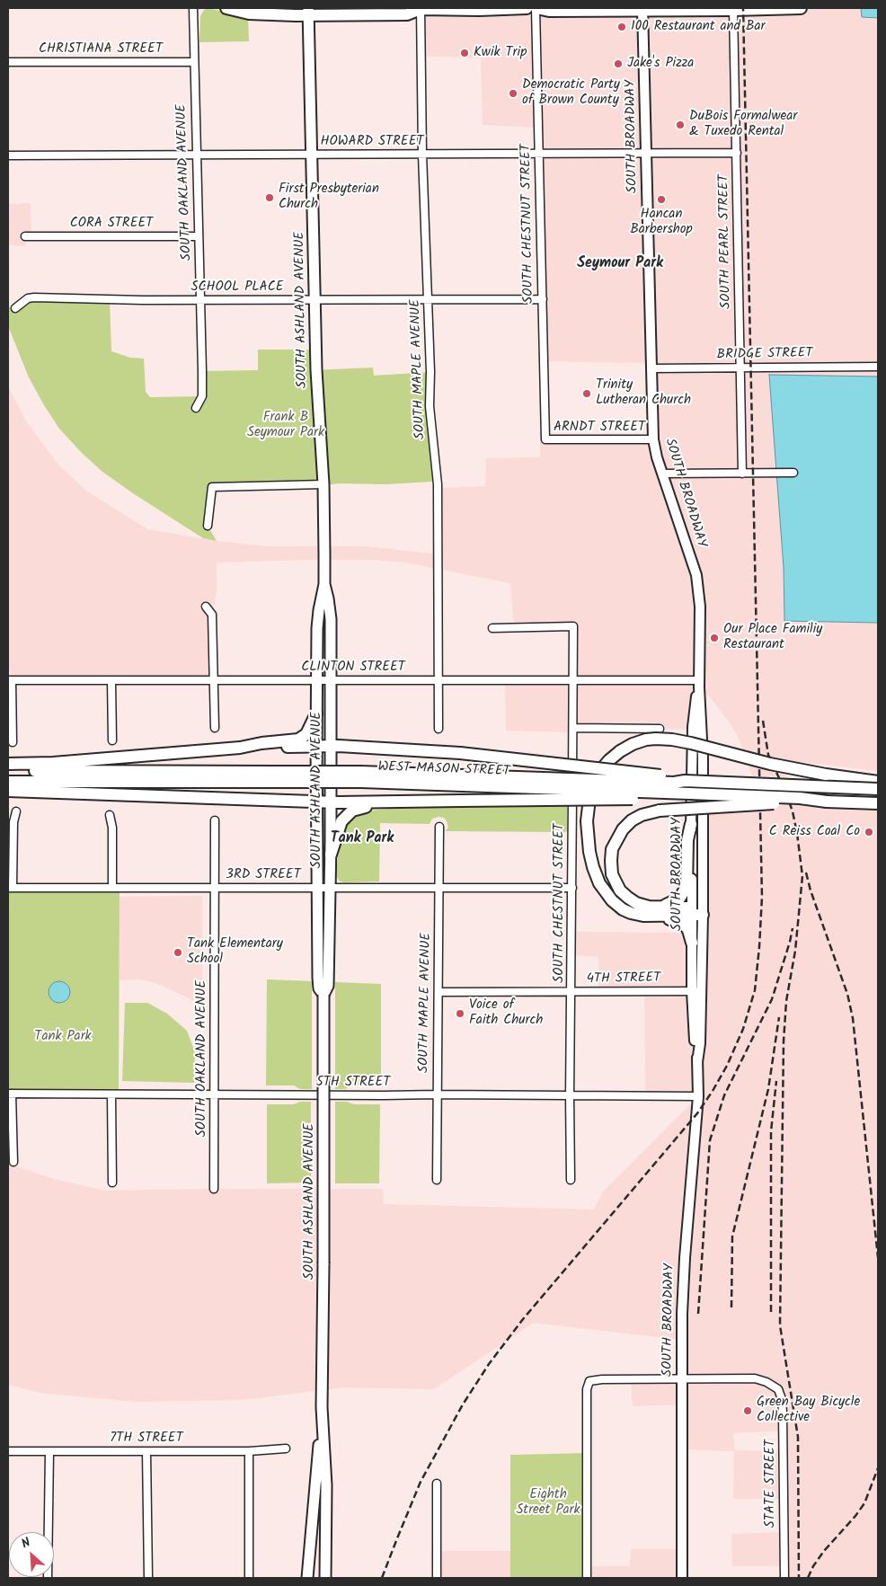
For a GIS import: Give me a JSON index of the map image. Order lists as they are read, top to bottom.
{
  "streets": {
    "main road": ["SOUTH ASHLAND AVENUE", "WEST MASON STREET"],
    "street": [
      "CHRISTIANA STREET",
      "SOUTH BROADWAY",
      "HOWARD STREET",
      "SOUTH OAKLAND AVENUE",
      "CORA STREET",
      "SOUTH CHESTNUT STREET",
      "SOUTH PEARL STREET",
      "SCHOOL PLACE",
      "BRIDGE STREET",
      "SOUTH MAPLE AVENUE",
      "ARNDT STREET",
      "CLINTON STREET",
      "3RD STREET",
      "4TH STREET",
      "5TH STREET",
      "7TH STREET",
      "STATE STREET"
    ]
  },
  "crossings": [
    ["CHRISTIANA STREET", "SOUTH OAKLAND AVENUE"],
    ["SOUTH BROADWAY", "HOWARD STREET"],
    ["SOUTH BROADWAY", "BRIDGE STREET"],
    ["SOUTH BROADWAY", "ARNDT STREET"],
    ["SOUTH BROADWAY", "CLINTON STREET"],
    ["SOUTH BROADWAY", "4TH STREET"],
    ["SOUTH BROADWAY", "5TH STREET"],
    ["SOUTH BROADWAY", "STATE STREET"],
    ["HOWARD STREET", "SOUTH OAKLAND AVENUE"],
    ["HOWARD STREET", "SOUTH CHESTNUT STREET"],
    ["HOWARD STREET", "SOUTH PEARL STREET"],
    ["HOWARD STREET", "SOUTH ASHLAND AVENUE"],
    ["HOWARD STREET", "SOUTH MAPLE AVENUE"],
    ["SOUTH OAKLAND AVENUE", "CORA STREET"],
    ["SOUTH OAKLAND AVENUE", "SCHOOL PLACE"],
    ["SOUTH OAKLAND AVENUE", "3RD STREET"],
    ["SOUTH OAKLAND AVENUE", "5TH STREET"],
    ["SOUTH CHESTNUT STREET", "SCHOOL PLACE"],
    ["SOUTH CHESTNUT STREET", "ARNDT STREET"],
    ["SOUTH CHESTNUT STREET", "CLINTON STREET"],
    ["SOUTH CHESTNUT STREET", "3RD STREET"],
    ["SOUTH CHESTNUT STREET", "4TH STREET"],
    ["SOUTH CHESTNUT STREET", "5TH STREET"],
    ["SOUTH PEARL STREET", "BRIDGE STREET"],
    ["SCHOOL PLACE", "SOUTH ASHLAND AVENUE"],
    ["SCHOOL PLACE", "SOUTH MAPLE AVENUE"],
    ["SOUTH ASHLAND AVENUE", "CLINTON STREET"],
    ["SOUTH ASHLAND AVENUE", "3RD STREET"],
    ["SOUTH MAPLE AVENUE", "CLINTON STREET"],
    ["SOUTH MAPLE AVENUE", "3RD STREET"],
    ["SOUTH MAPLE AVENUE", "4TH STREET"],
    ["SOUTH MAPLE AVENUE", "5TH STREET"]
  ],
  "districts": ["Seymour Park", "Tank Park"],
  "parks": ["Frank B Seymour Park", "Tank Park", "Eighth Street Park"],
  "places": [
    "100 Restaurant and Bar",
    "Kwik Trip",
    "Jake's Pizza",
    "Democratic Party of Brown County",
    "DuBois Formalwear & Tuxedo Rental",
    "First Presbyterian Church",
    "Hancan Barbershop",
    "Trinity Lutheran Church",
    "Our Place Familiy Restaurant",
    "C Reiss Coal Co",
    "Tank Elementary School",
    "Voice of Faith Church",
    "Green Bay Bicycle Collective"
  ],
  "north": "top left"
}
